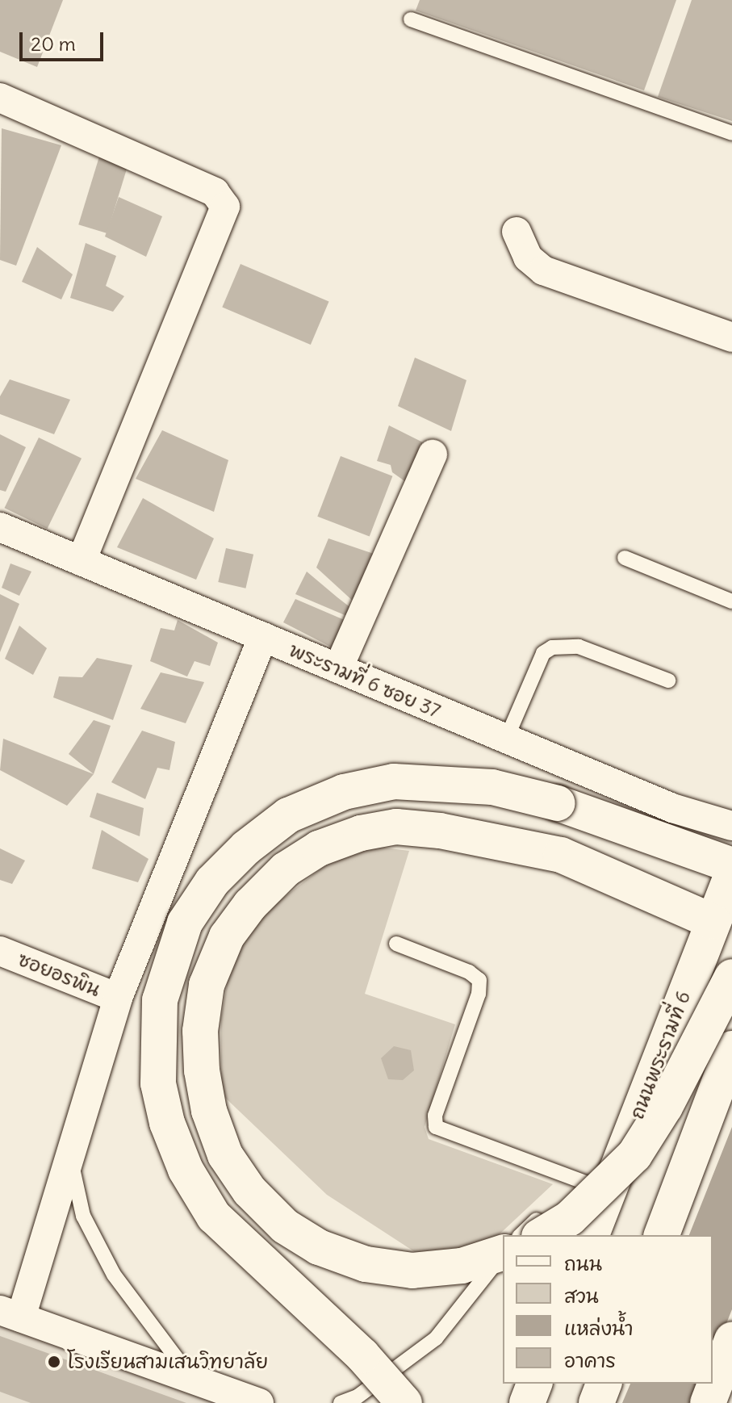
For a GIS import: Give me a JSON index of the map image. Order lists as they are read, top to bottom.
{
  "streets": {
    "main road": ["ถนนพระรามที่ 6"],
    "street": ["พระรามที่ 6 ซอย 37", "ซอยอรพิน"]
  },
  "places": ["โรงเรียนสามเสนวิทยาลัย"],
  "legend": [
    "ถนน",
    "สวน",
    "แหล่งน้ำ",
    "อาคาร"
  ],
  "scale_bar": "20 m"
}
